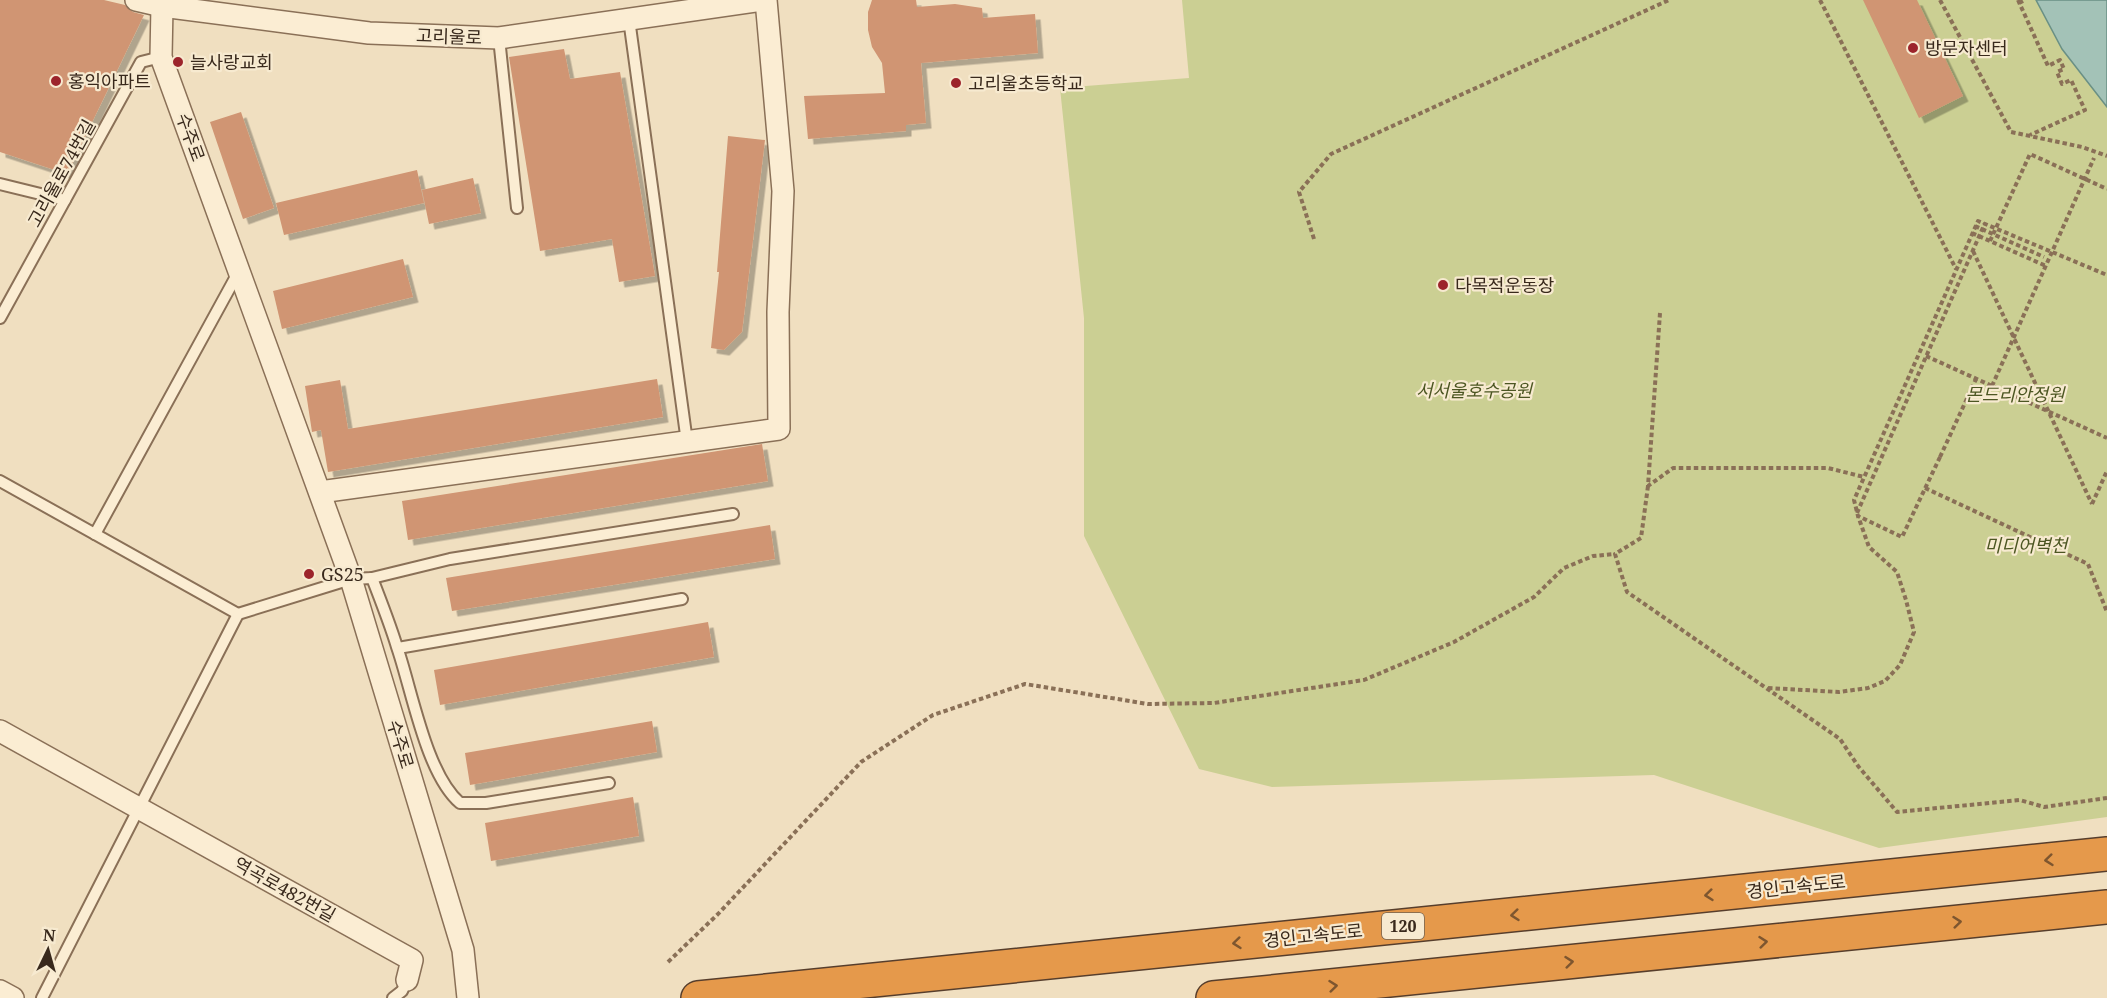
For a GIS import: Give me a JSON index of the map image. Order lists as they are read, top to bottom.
{
  "streets": {
    "highway": ["경인고속도로", "120"],
    "street": ["고리울로", "수주로", "역곡로482번길"],
    "lane": ["고리울로74번길"]
  },
  "crossings": [
    ["고리울로", "수주로"],
    ["수주로", "고리울로74번길"]
  ],
  "parks": ["서서울호수공원", "몬드리안정원", "미디어벽천"],
  "places": [
    "방문자센터",
    "늘사랑교회",
    "홍익아파트",
    "고리울초등학교",
    "다목적운동장",
    "GS25"
  ],
  "north": "top"
}
